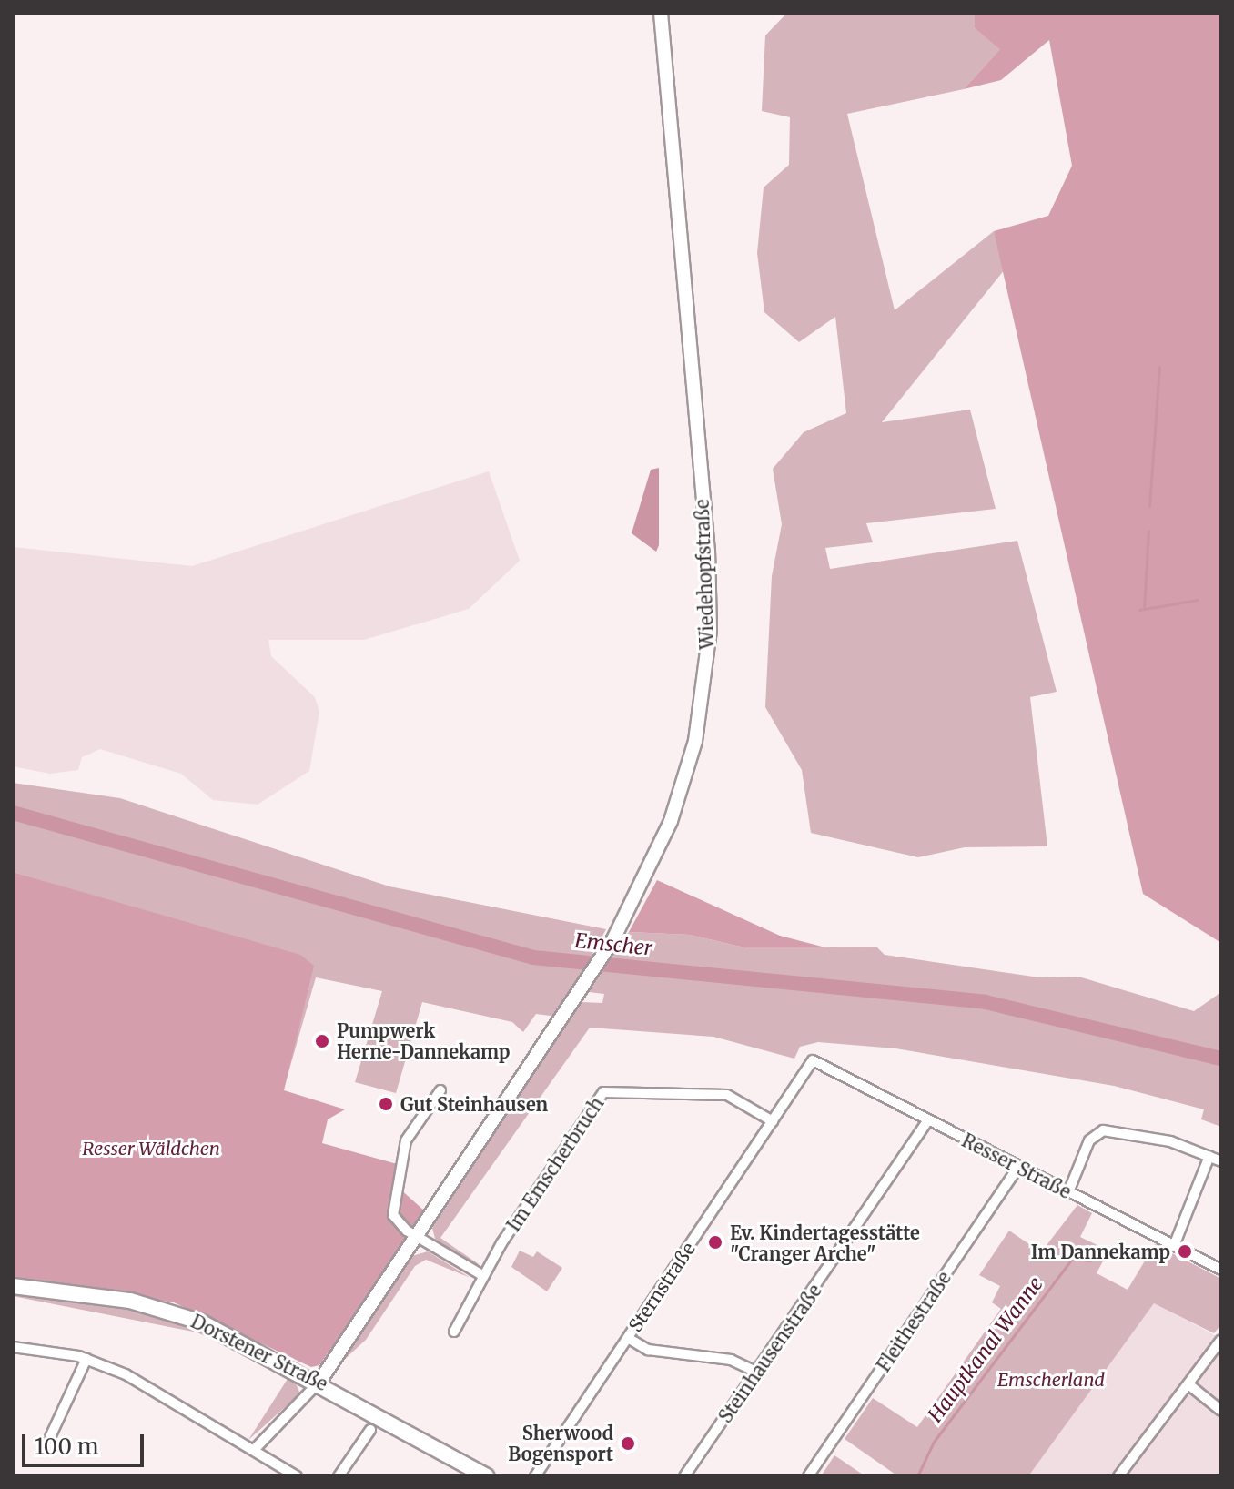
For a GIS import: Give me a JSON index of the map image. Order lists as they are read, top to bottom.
{
  "streets": {
    "main road": ["Wiedehopfstraße", "Dorstener Straße"],
    "street": [
      "Im Emscherbruch",
      "Resser Straße",
      "Sternstraße",
      "Fleithestraße",
      "Steinhausenstraße"
    ]
  },
  "crossings": [
    ["Wiedehopfstraße", "Dorstener Straße"],
    ["Im Emscherbruch", "Sternstraße"],
    ["Resser Straße", "Sternstraße"],
    ["Resser Straße", "Fleithestraße"],
    ["Resser Straße", "Steinhausenstraße"]
  ],
  "water": ["Emscher", "Hauptkanal Wanne"],
  "parks": ["Resser Wäldchen", "Emscherland"],
  "places": [
    "Pumpwerk Herne-Dannekamp",
    "Gut Steinhausen",
    "Ev. Kindertagesstätte \"Cranger Arche\"",
    "Im Dannekamp",
    "Sherwood Bogensport"
  ],
  "scale_bar": "100 m"
}
